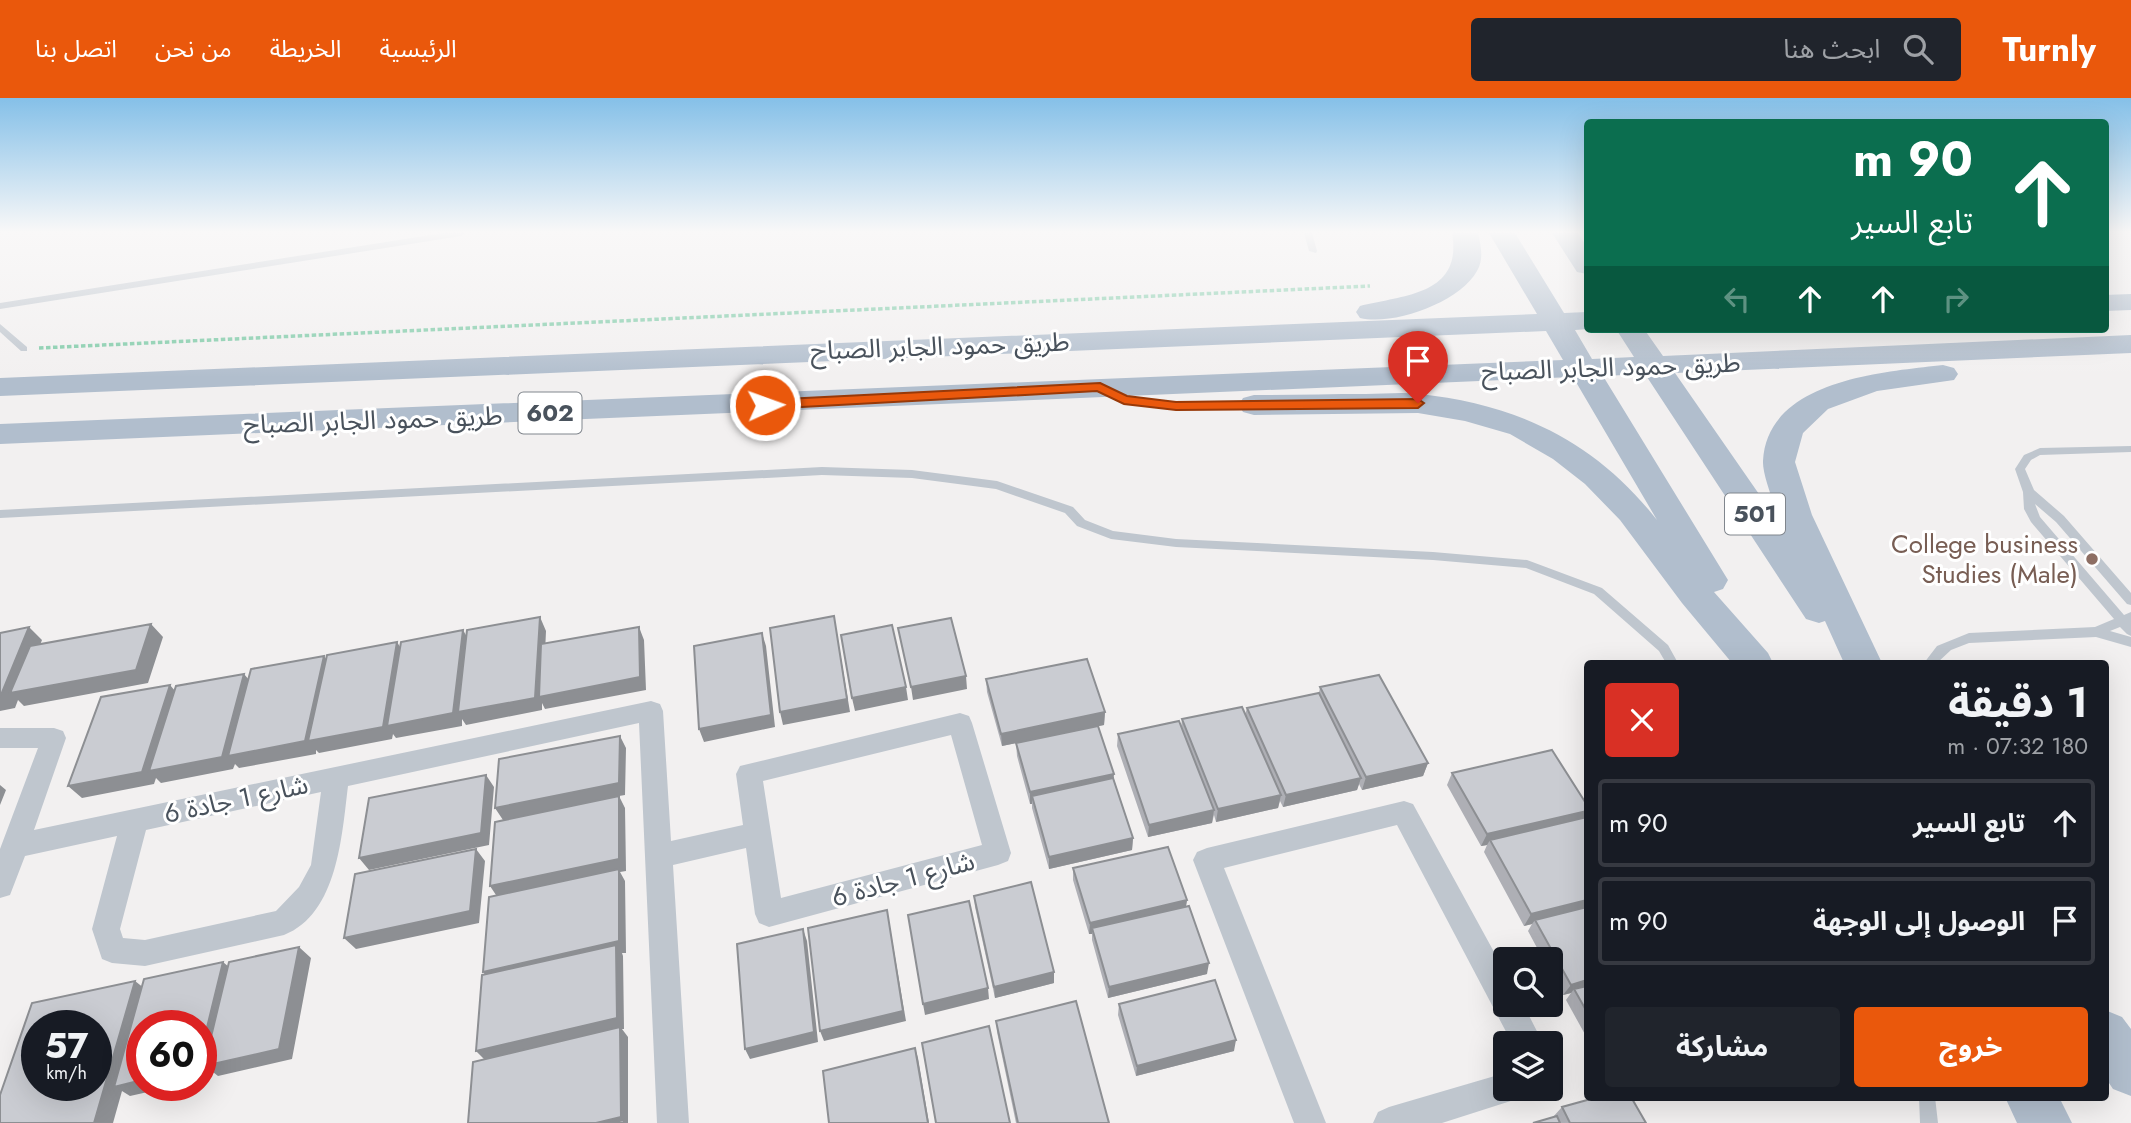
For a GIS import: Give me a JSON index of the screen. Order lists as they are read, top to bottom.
{
  "streets": {
    "main road": ["طريق حمود الجابر الصباح", "602", "501"],
    "street": ["شارع 1 جادة 6"]
  },
  "crossings": [
    ["طريق حمود الجابر الصباح", "501"]
  ],
  "places": ["College business Studies (Male)"],
  "page": {
    "header": "Turnly",
    "search": "ابحث هنا",
    "nav": [
      "الرئيسية",
      "الخريطة",
      "من نحن",
      "اتصل بنا"
    ],
    "turn": ["90 m", "تابع السير"],
    "heading": ["1 دقيقة", "180 m · 07:32"],
    "list": [
      {
        "name": "تابع السير",
        "value": "90 m"
      },
      {
        "name": "الوصول إلى الوجهة",
        "value": "90 m"
      }
    ],
    "buttons": ["خروج", "مشاركة"],
    "speed": "57 km/h",
    "limit": "60"
  }
}
